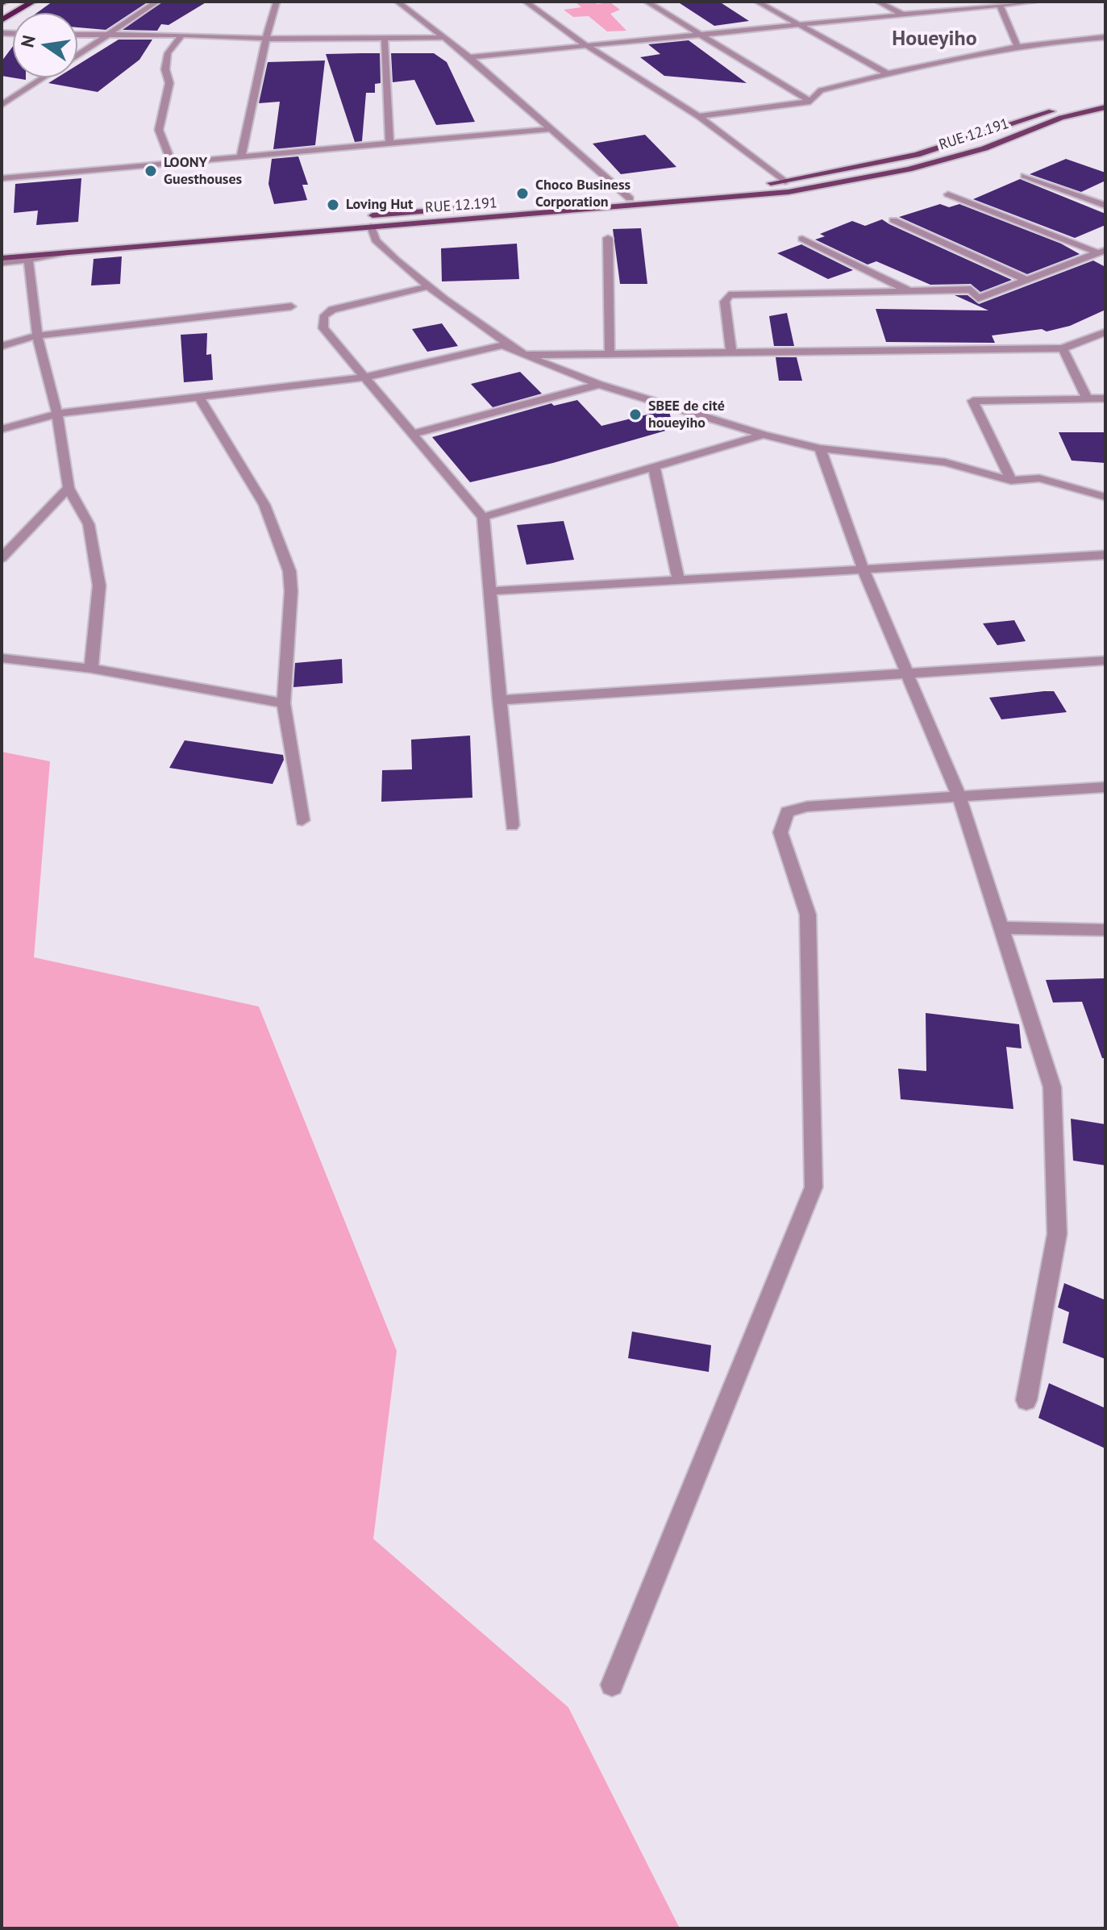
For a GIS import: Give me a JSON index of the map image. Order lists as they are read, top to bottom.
{
  "streets": {
    "main road": ["RUE 12.191"]
  },
  "districts": ["Houeyiho"],
  "places": [
    "LOONY Guesthouses",
    "Choco Business Corporation",
    "Loving Hut",
    "SBEE de cité houeyiho"
  ],
  "north": "left"
}
